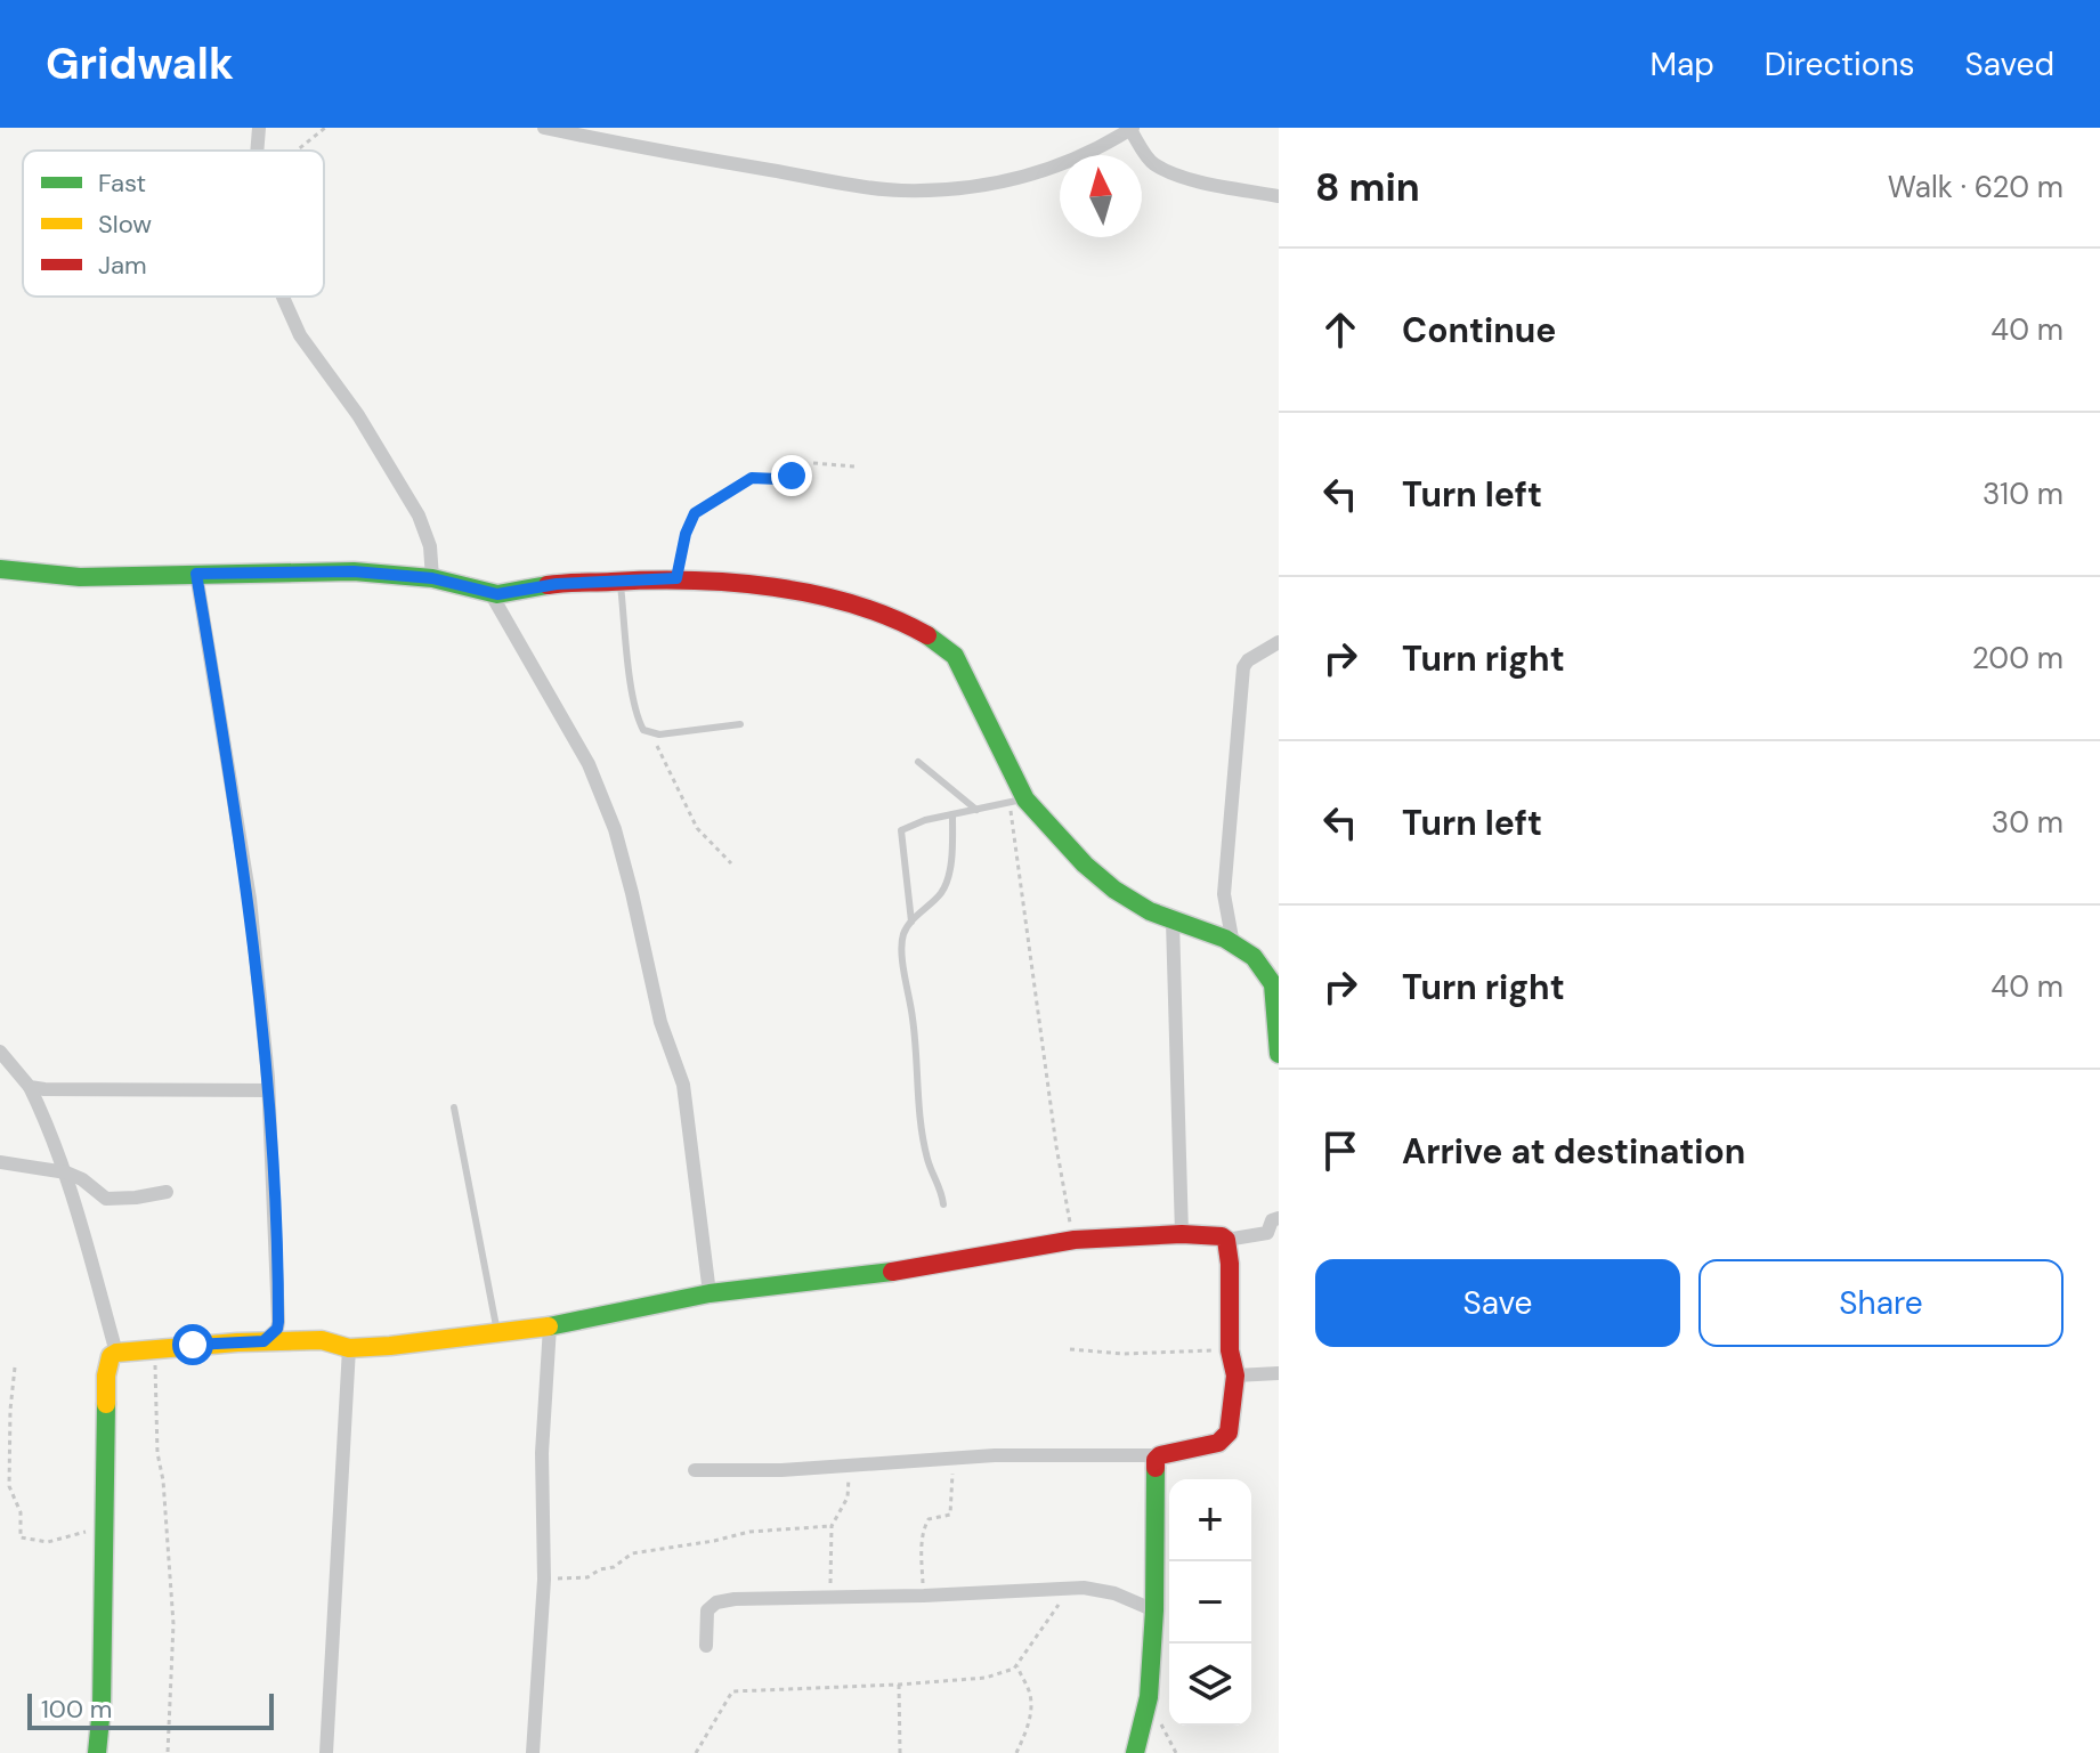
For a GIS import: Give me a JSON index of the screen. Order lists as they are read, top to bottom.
{
  "legend": ["Fast", "Slow", "Jam"],
  "scale_bar": "100 m",
  "north": "top",
  "page": {
    "header": "Gridwalk",
    "nav": ["Map", "Directions", "Saved"],
    "heading": ["8 min", "Walk · 620 m"],
    "list": [
      ["Continue", "40 m"],
      ["Turn left", "310 m"],
      ["Turn right", "200 m"],
      ["Turn left", "30 m"],
      ["Turn right", "40 m"],
      "Arrive at destination"
    ],
    "buttons": ["Save", "Share"],
    "map_buttons": ["+", "−"],
    "scale": "100 m"
  }
}
